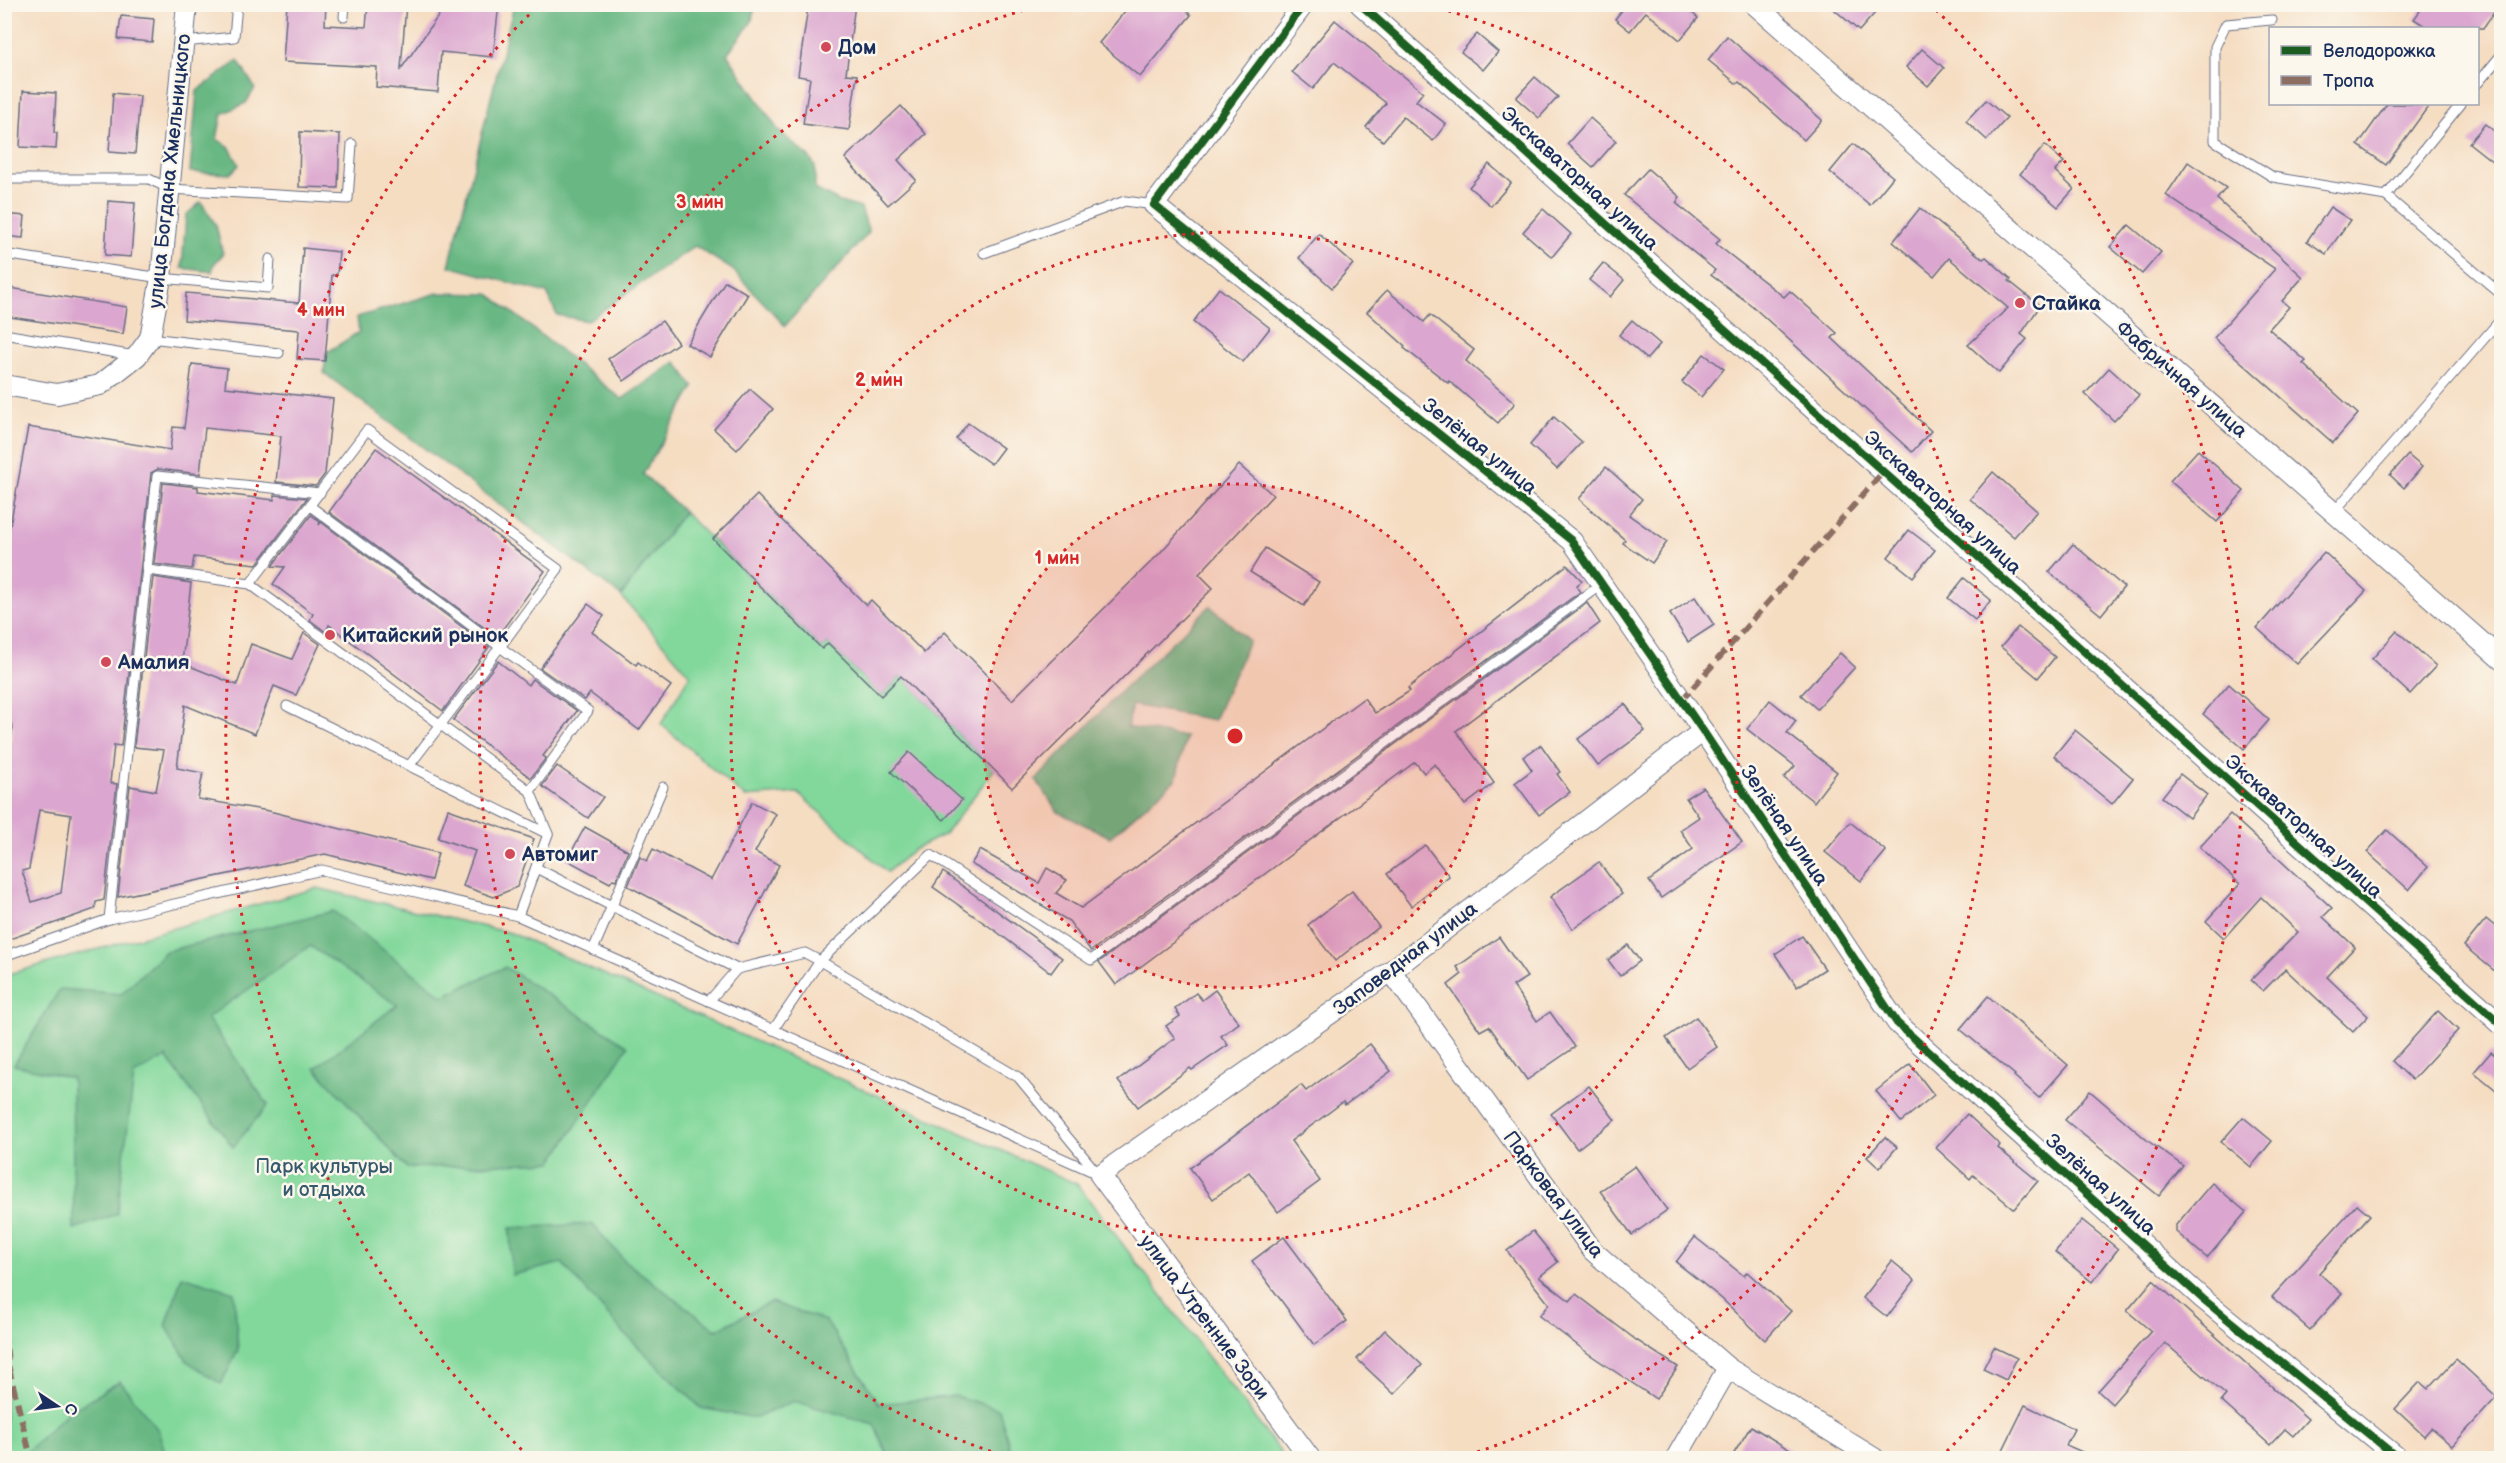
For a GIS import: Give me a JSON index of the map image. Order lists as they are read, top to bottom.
{
  "streets": {
    "street": [
      "улица Богдана Хмельницкого",
      "Экскаваторная улица",
      "Фабричная улица",
      "Зелёная улица",
      "Заповедная улица",
      "Парковая улица",
      "улица Утренние Зори"
    ]
  },
  "crossings": [
    ["Зелёная улица", "Заповедная улица"],
    ["Заповедная улица", "Парковая улица"],
    ["Заповедная улица", "улица Утренние Зори"]
  ],
  "parks": ["Парк культуры и отдыха"],
  "places": [
    "Дом",
    "Стайка",
    "Китайский рынок",
    "Амалия",
    "Автомиг"
  ],
  "legend": ["Велодорожка", "Тропа"],
  "north": "right",
  "rings": [
    "3 мин",
    "4 мин",
    "2 мин",
    "1 мин"
  ]
}
